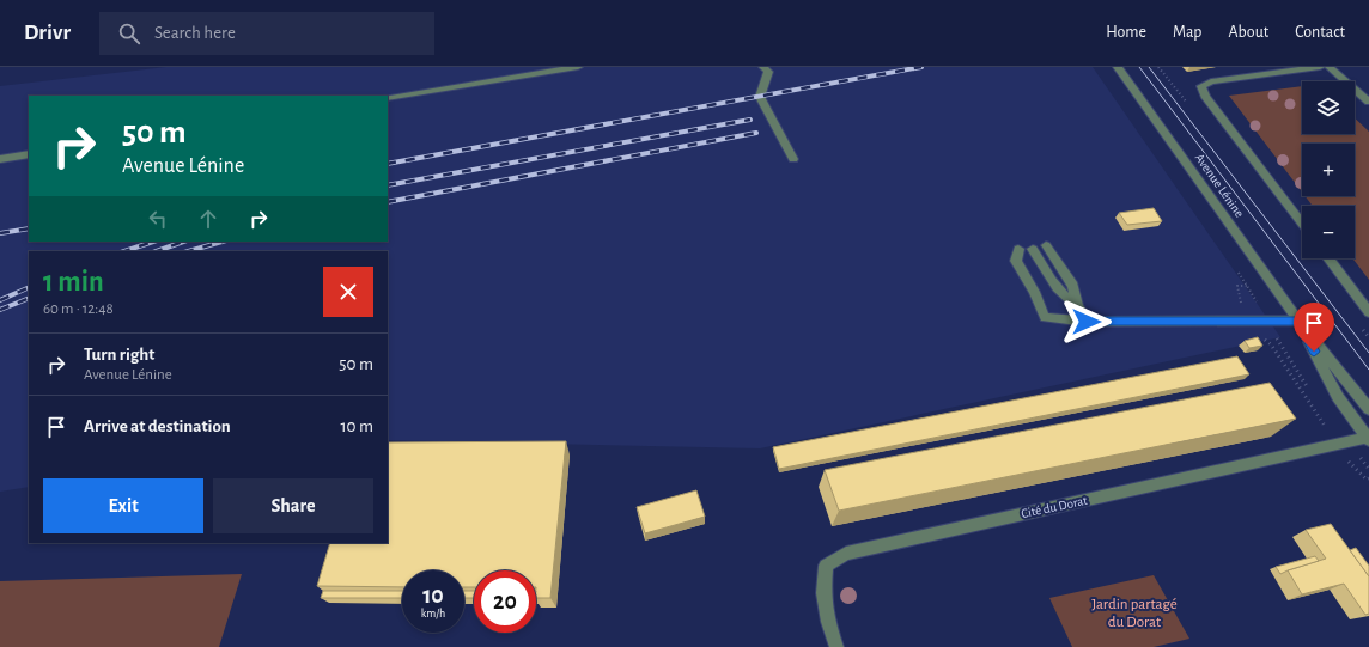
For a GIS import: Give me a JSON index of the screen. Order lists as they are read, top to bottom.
{
  "streets": {
    "street": ["Avenue Lénine", "Cité du Dorat"]
  },
  "crossings": [
    ["Avenue Lénine", "Cité du Dorat"]
  ],
  "parks": ["Jardin partagé du Dorat"],
  "page": {
    "header": "Drivr",
    "search": "Search here",
    "nav": [
      "Home",
      "Map",
      "About",
      "Contact"
    ],
    "map_buttons": ["+", "−"],
    "turn": ["50 m", "Avenue Lénine"],
    "heading": ["1 min", "60 m · 12:48"],
    "list": [
      {
        "name": "Turn right",
        "note": "Avenue Lénine",
        "value": "50 m"
      },
      {
        "name": "Arrive at destination",
        "value": "10 m"
      }
    ],
    "buttons": ["Exit", "Share"],
    "speed": "10 km/h",
    "limit": "20"
  }
}
